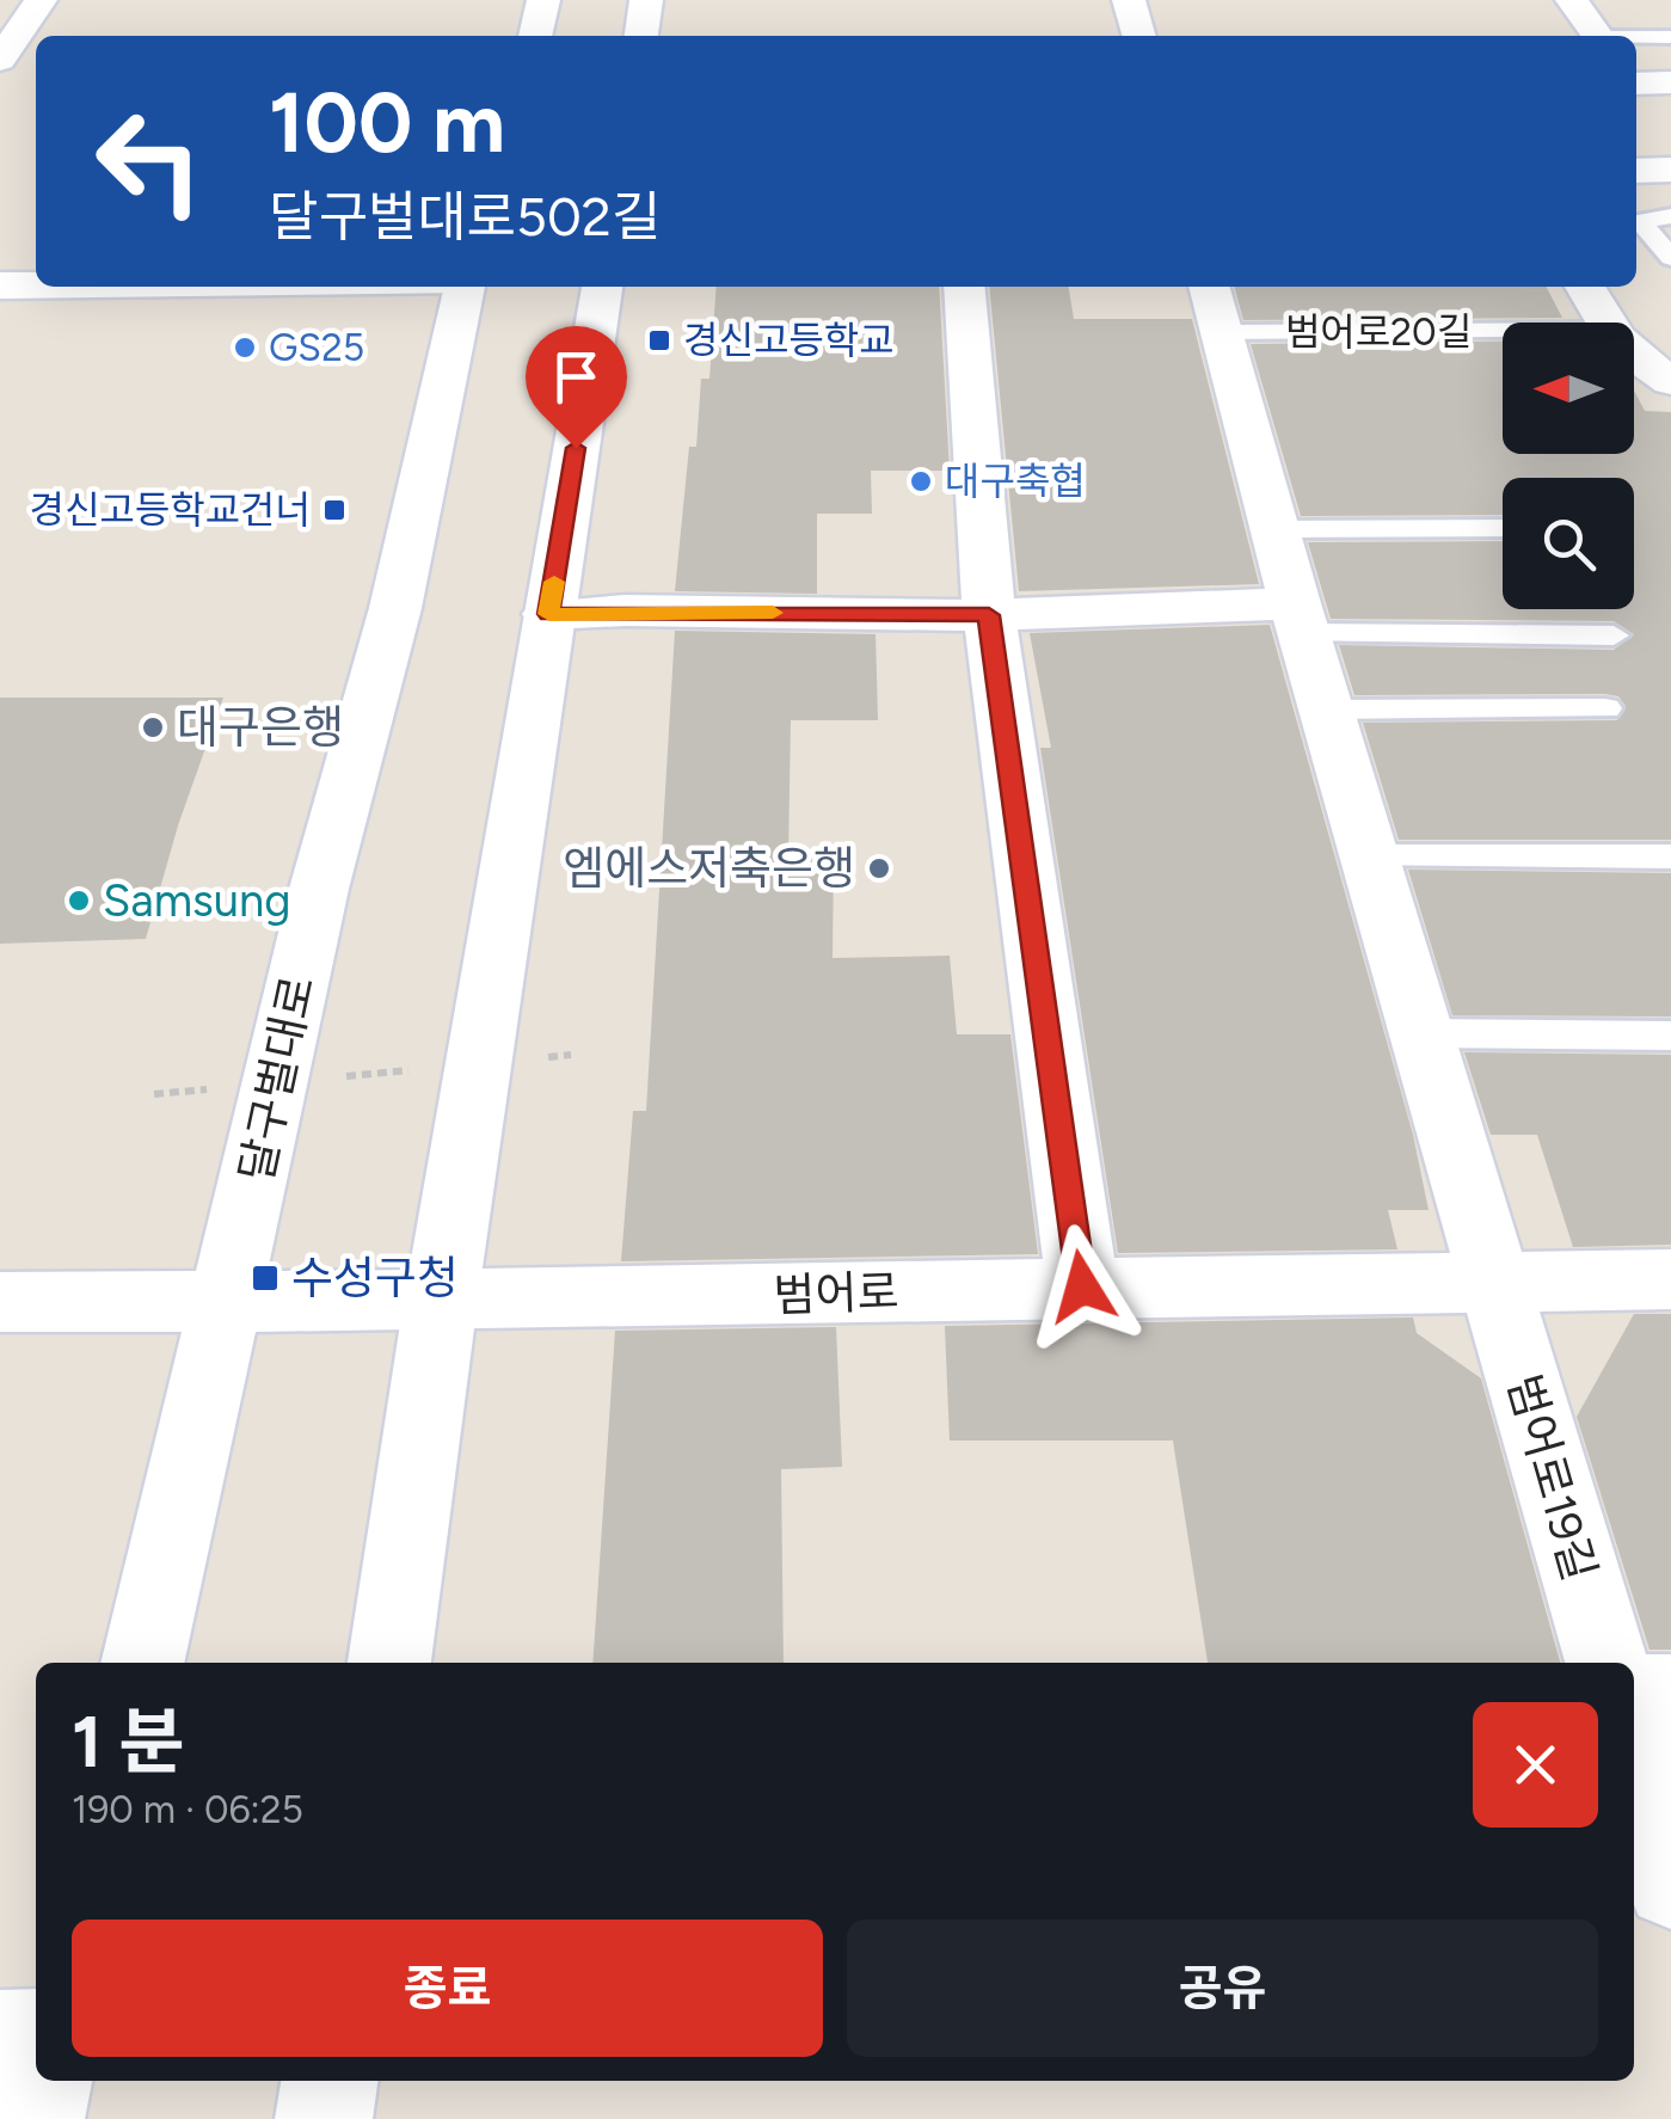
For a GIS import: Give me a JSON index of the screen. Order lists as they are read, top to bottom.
{
  "streets": {
    "street": [
      "범어로20길",
      "달구벌대로",
      "범어로",
      "범어로19길"
    ]
  },
  "crossings": [
    ["범어로20길", "범어로"],
    ["범어로20길", "범어로19길"],
    ["달구벌대로", "범어로"],
    ["범어로", "범어로19길"]
  ],
  "places": {
    "transit": ["경신고등학교", "경신고등학교건너", "수성구청"],
    "other": [
      "GS25",
      "대구축협",
      "대구은행",
      "엠에스저축은행",
      "Samsung"
    ]
  },
  "north": "left",
  "page": {
    "turn": ["100 m", "달구벌대로502길"],
    "heading": ["1 분", "190 m · 06:25"],
    "buttons": ["종료", "공유"]
  }
}
